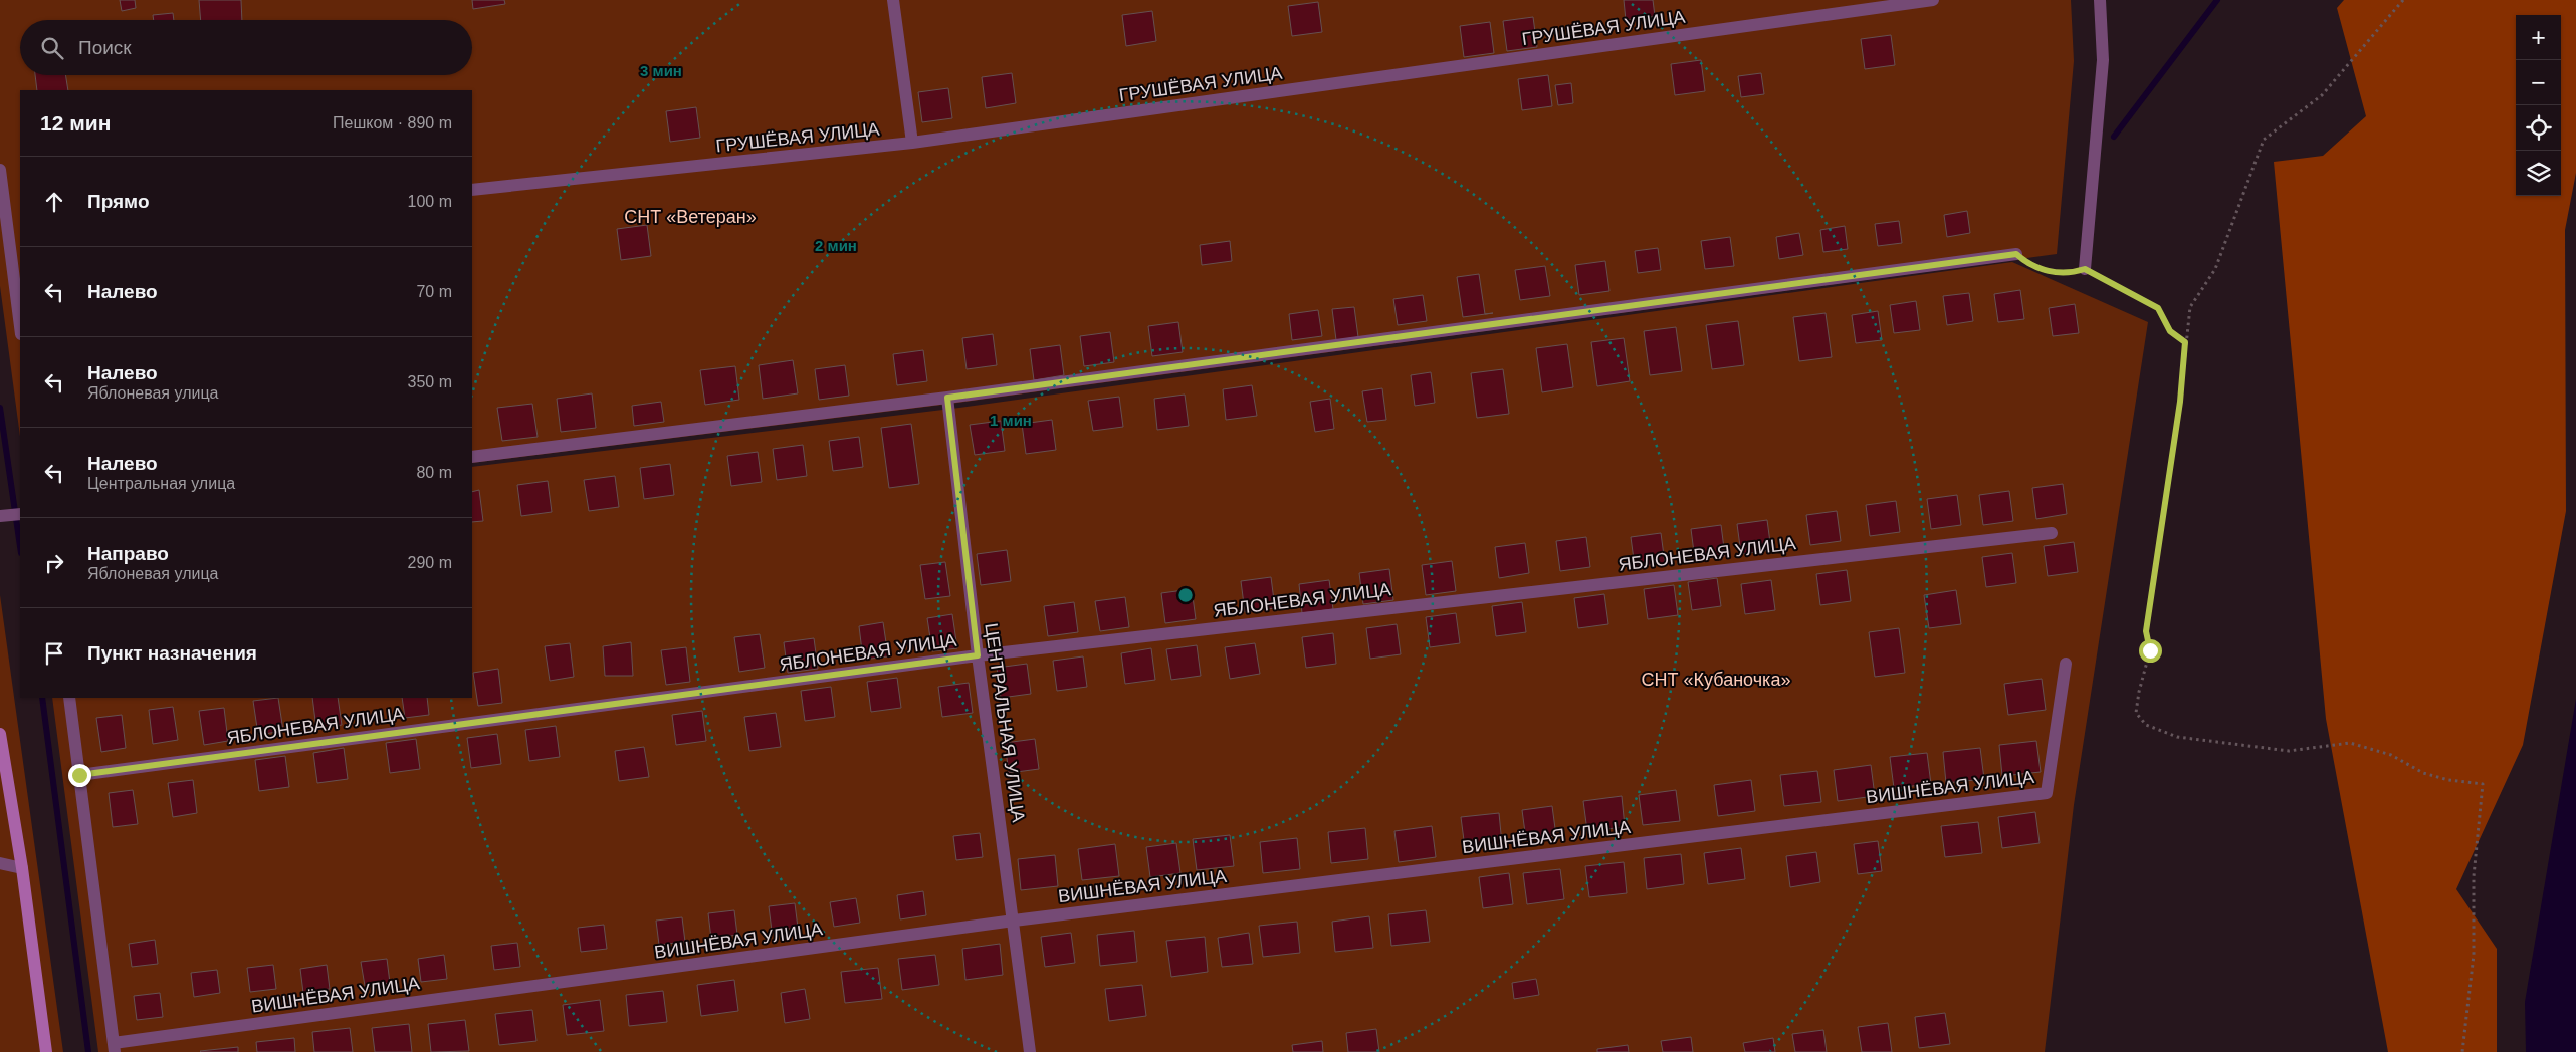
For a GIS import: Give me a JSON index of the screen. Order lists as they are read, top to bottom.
{
  "streets": {
    "street": [
      "ГРУШЁВАЯ УЛИЦА",
      "ЯБЛОНЕВАЯ УЛИЦА",
      "ЦЕНТРАЛЬНАЯ УЛИЦА",
      "ВИШНЁВАЯ УЛИЦА"
    ]
  },
  "crossings": [
    ["ЯБЛОНЕВАЯ УЛИЦА", "ЦЕНТРАЛЬНАЯ УЛИЦА"],
    ["ЦЕНТРАЛЬНАЯ УЛИЦА", "ВИШНЁВАЯ УЛИЦА"]
  ],
  "parks": ["СНТ «Ветеран»", "СНТ «Кубаночка»"],
  "page": {
    "map_buttons": ["+", "−"],
    "search": "Поиск",
    "heading": ["12 мин", "Пешком · 890 m"],
    "list": [
      ["Прямо", "100 m"],
      ["Налево", "70 m"],
      ["Налево", "Яблоневая улица", "350 m"],
      ["Налево", "Центральная улица", "80 m"],
      ["Направо", "Яблоневая улица", "290 m"],
      "Пункт назначения"
    ]
  },
  "rings": ["3 мин", "2 мин", "1 мин"]
}
